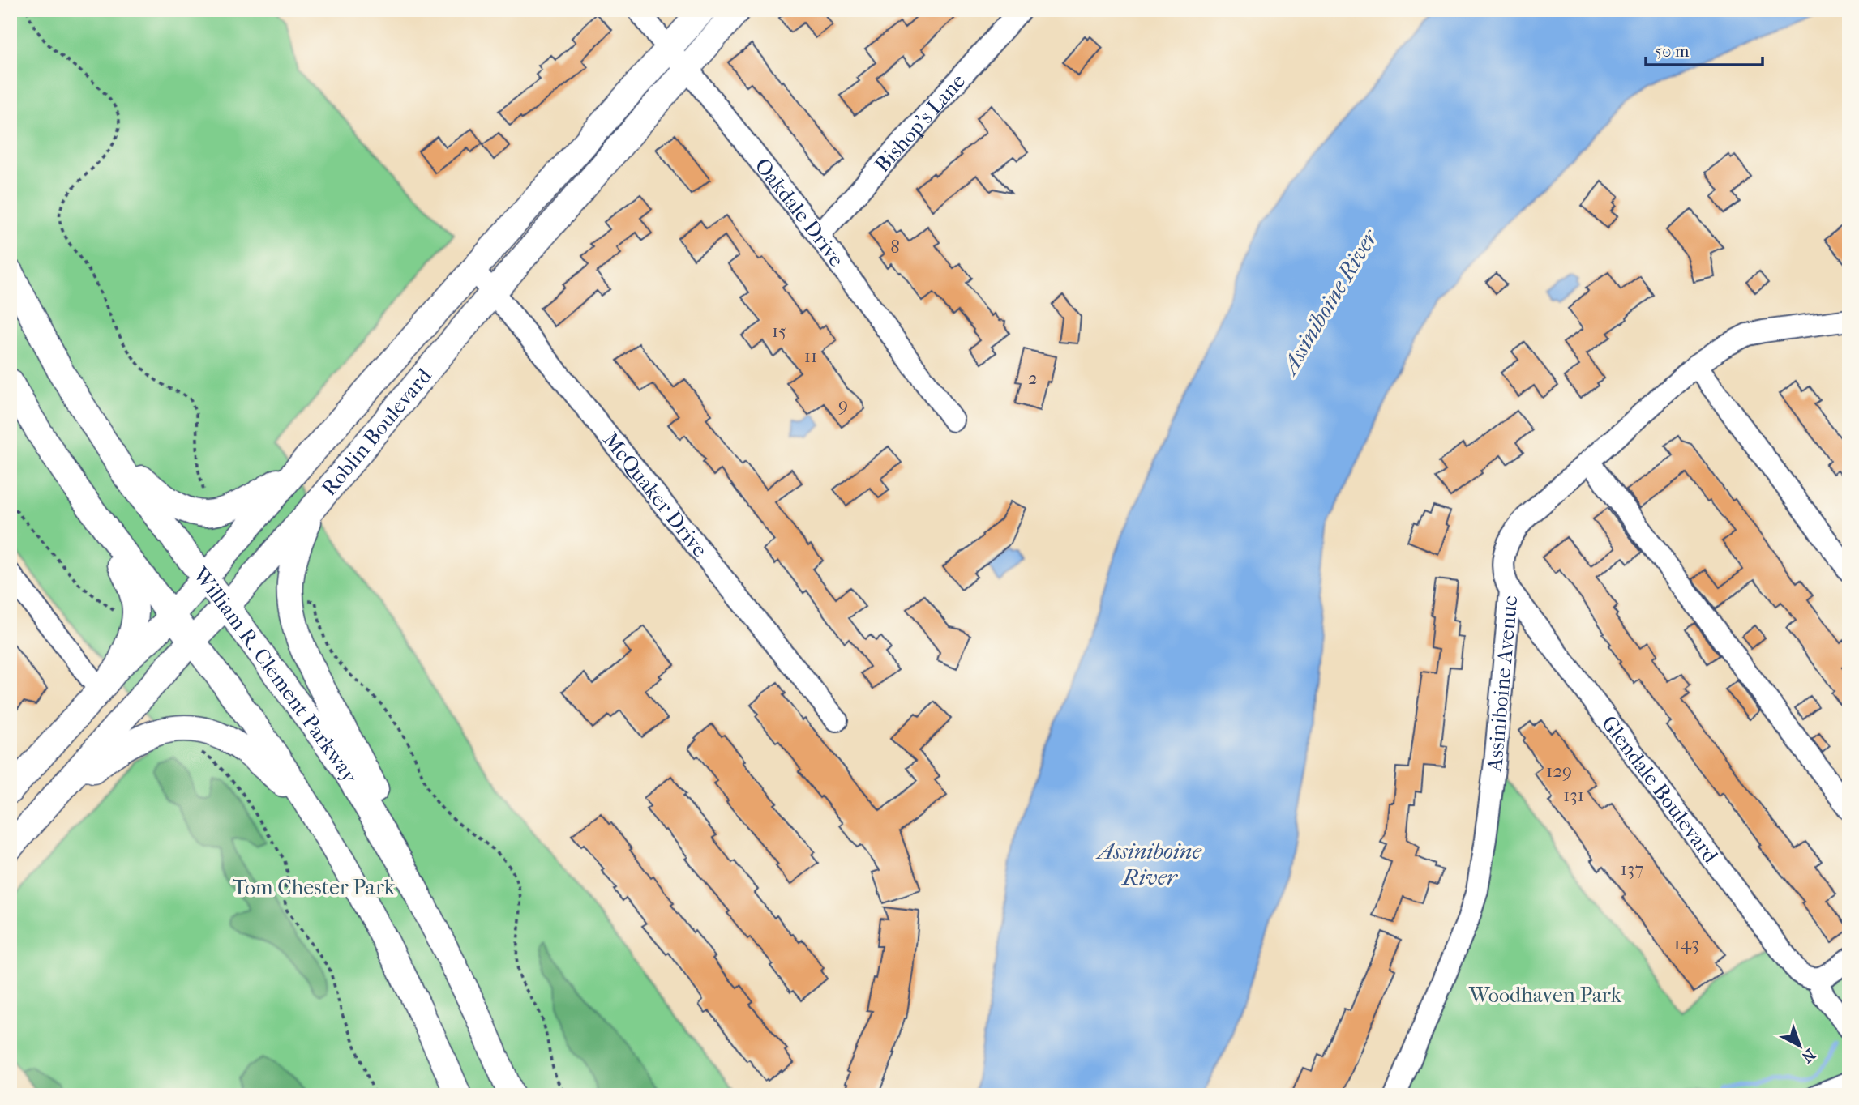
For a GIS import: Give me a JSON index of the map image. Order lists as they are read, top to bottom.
{
  "streets": {
    "main road": ["Roblin Boulevard", "William R. Clement Parkway"],
    "street": [
      "Bishop's Lane",
      "Oakdale Drive",
      "McQuaker Drive",
      "Assiniboine Avenue",
      "Glendale Boulevard"
    ]
  },
  "crossings": [
    ["Bishop's Lane", "Oakdale Drive"],
    ["Oakdale Drive", "Roblin Boulevard"],
    ["Roblin Boulevard", "McQuaker Drive"],
    ["Roblin Boulevard", "William R. Clement Parkway"],
    ["Assiniboine Avenue", "Glendale Boulevard"]
  ],
  "water": ["Assiniboine River"],
  "parks": ["Tom Chester Park", "Woodhaven Park"],
  "house_numbers": [
    "8",
    "15",
    "11",
    "2",
    "9",
    "129",
    "131",
    "137",
    "143"
  ],
  "scale_bar": "50 m",
  "north": "bottom right"
}
